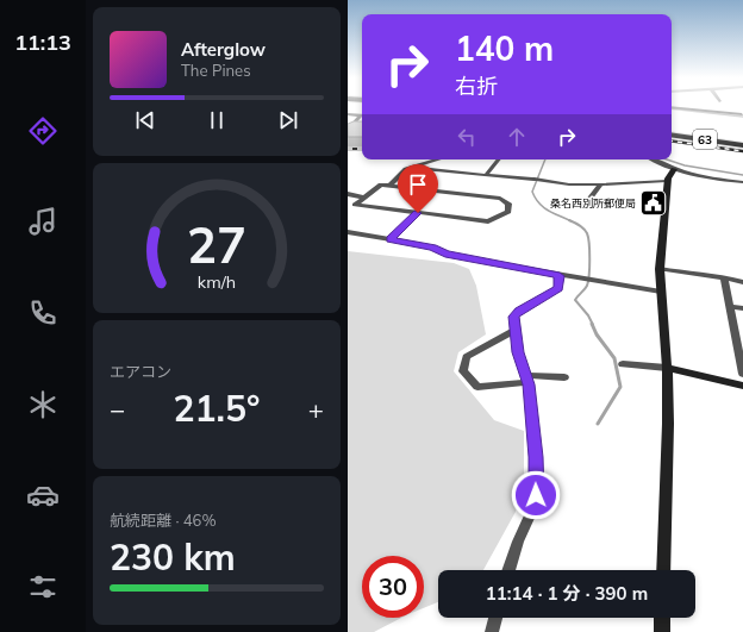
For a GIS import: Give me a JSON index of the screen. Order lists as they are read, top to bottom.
{
  "streets": {
    "main road": ["63"]
  },
  "places": {
    "public building": ["桑名西別所郵便局"]
  },
  "page": {
    "tabs": "11:13",
    "turn": ["140 m", "右折"],
    "song": ["Afterglow", "The Pines"],
    "tile": [
      "エアコン",
      ["航続距離 · 46%", "230 km"]
    ],
    "heat": ["−", "21.5°", "+"],
    "limit": "30",
    "trip": "11:14 · 1 分 · 390 m",
    "gauge": ["27", "km/h"]
  }
}
